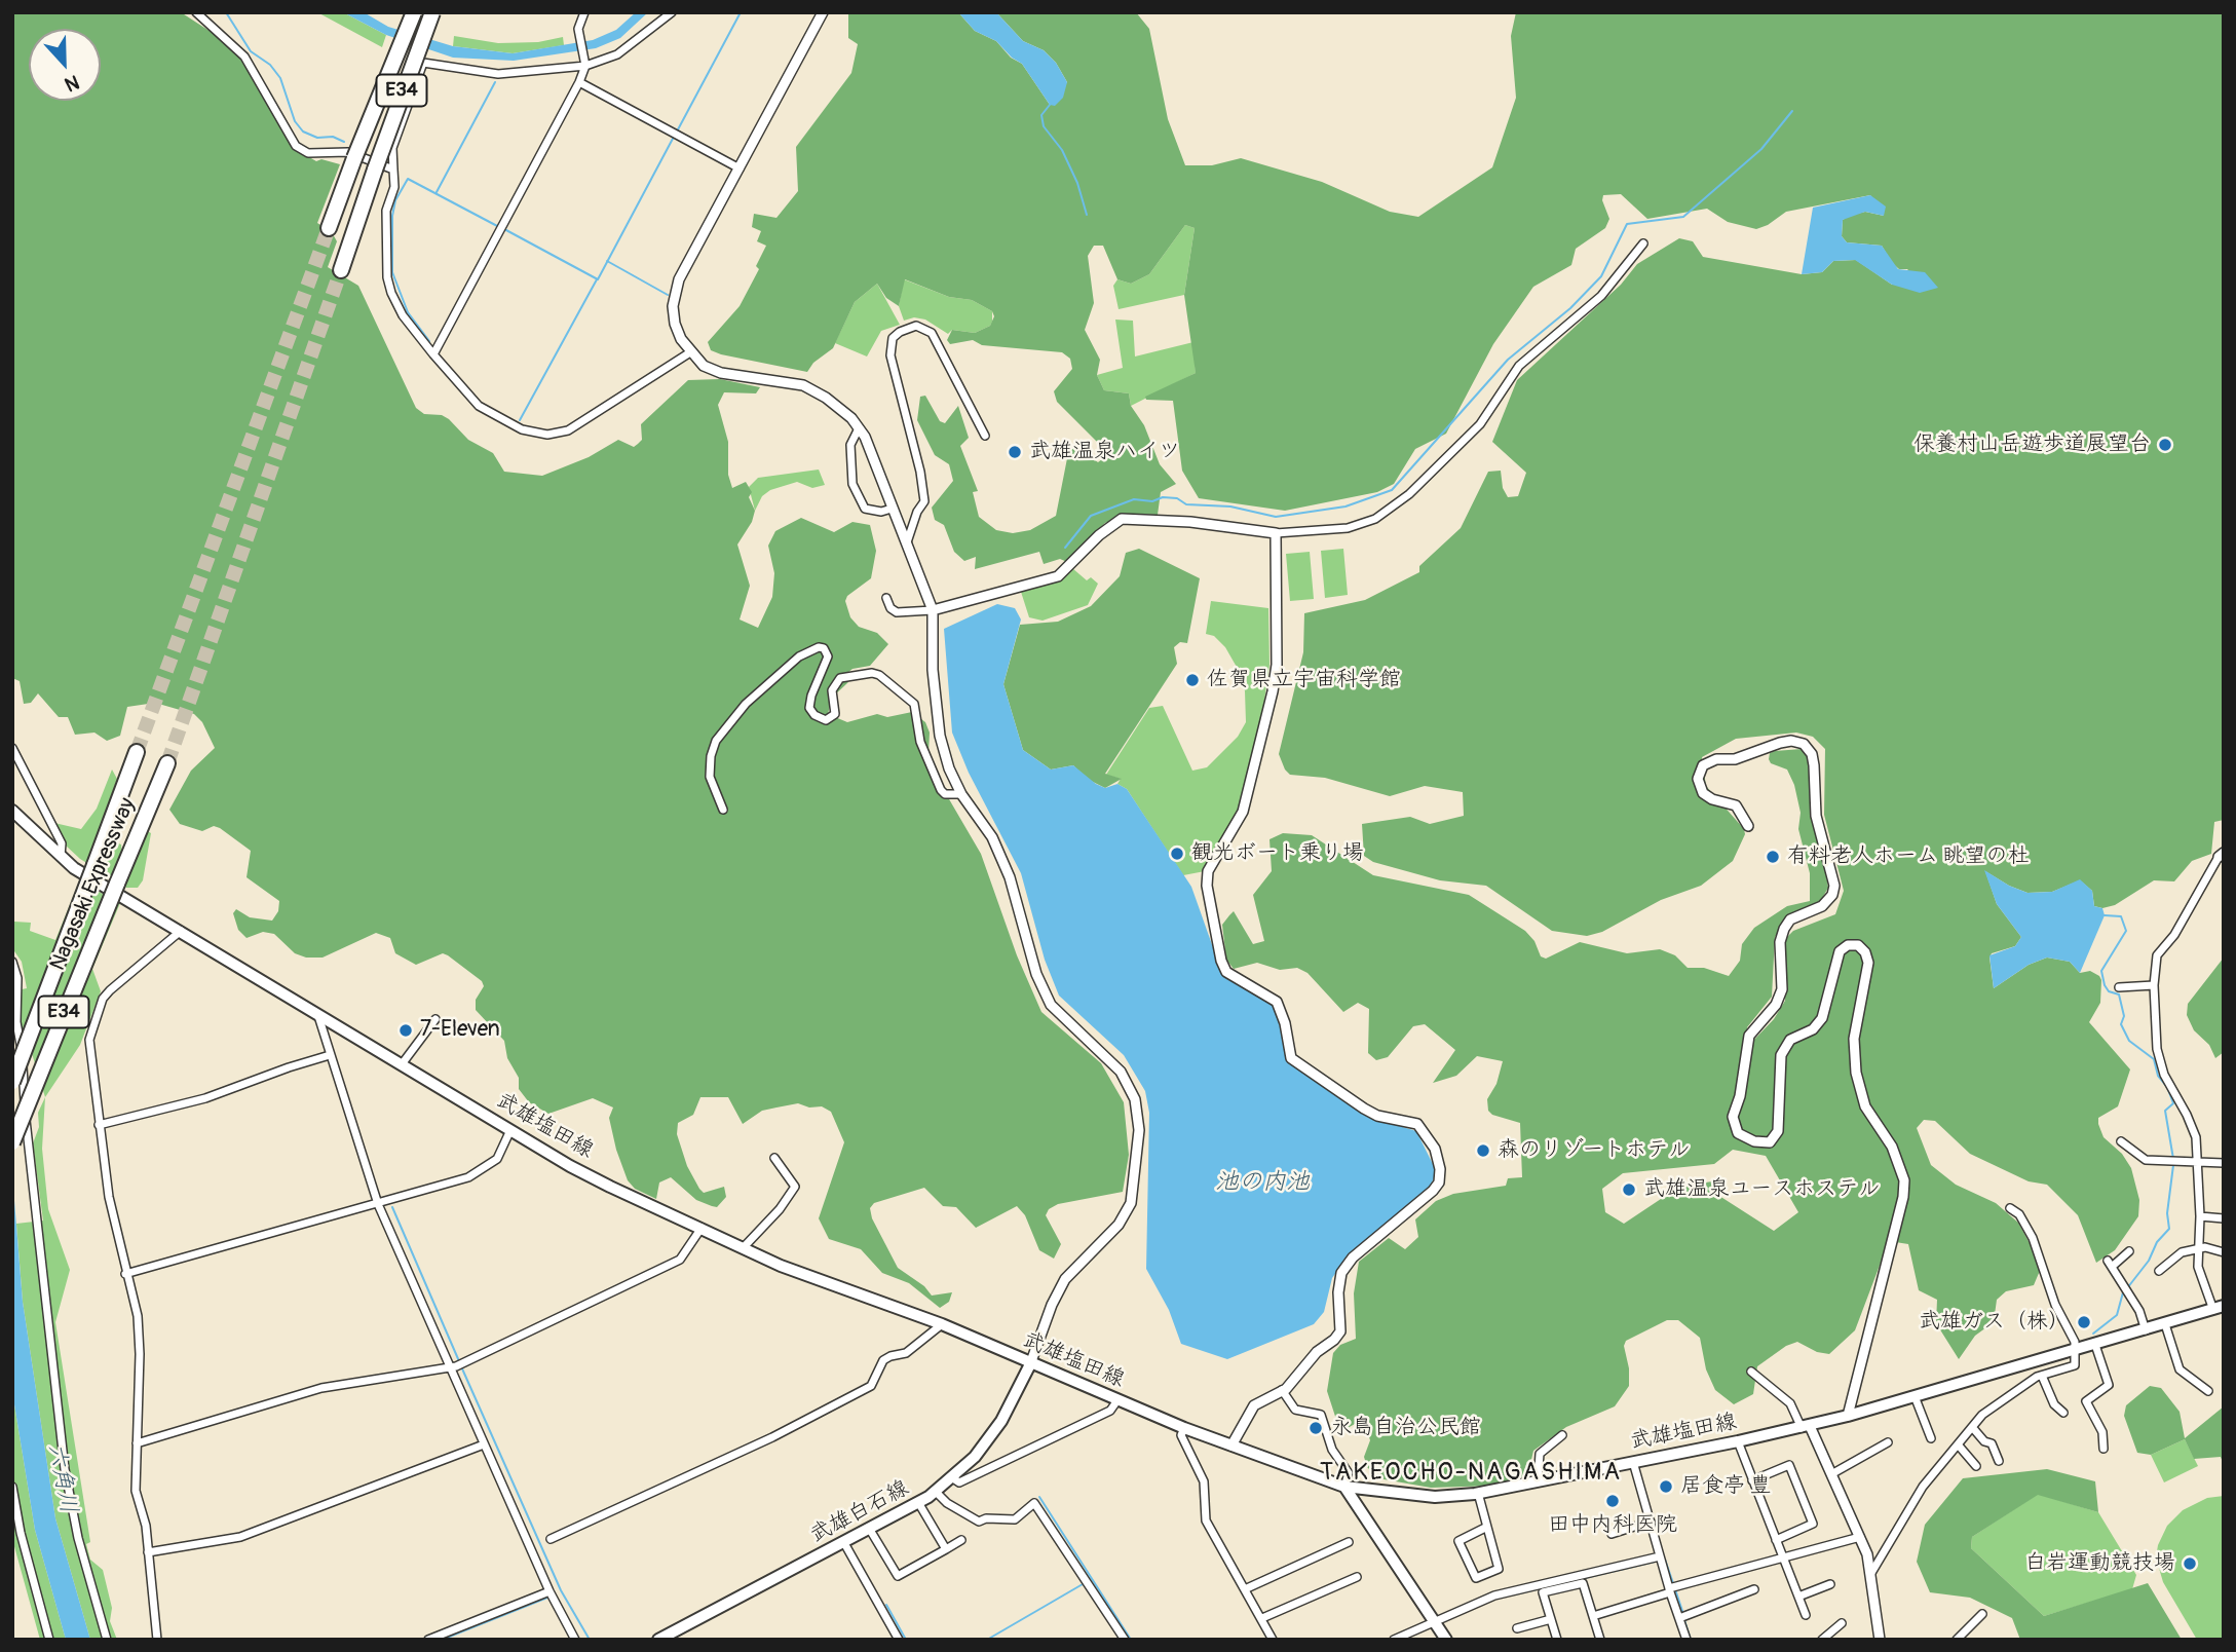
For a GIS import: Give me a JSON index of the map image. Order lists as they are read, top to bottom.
{
  "streets": {
    "highway": ["E34", "Nagasaki Expressway"],
    "main road": ["武雄塩田線", "武雄白石線"]
  },
  "crossings": [
    ["武雄塩田線", "武雄白石線"]
  ],
  "districts": ["TAKEOCHO-NAGASHIMA"],
  "water": ["池の内池", "六角川"],
  "places": [
    "保養村山岳遊歩道展望台",
    "武雄温泉ハイツ",
    "佐賀県立宇宙科学館",
    "観光ボート乗り場",
    "有料老人ホーム 眺望の杜",
    "7-Eleven",
    "森のリゾートホテル",
    "武雄温泉ユースホステル",
    "武雄ガス（株）",
    "永島自治公民館",
    "居食亭 豊",
    "田中内科医院",
    "白岩運動競技場"
  ],
  "north": "bottom"
}
